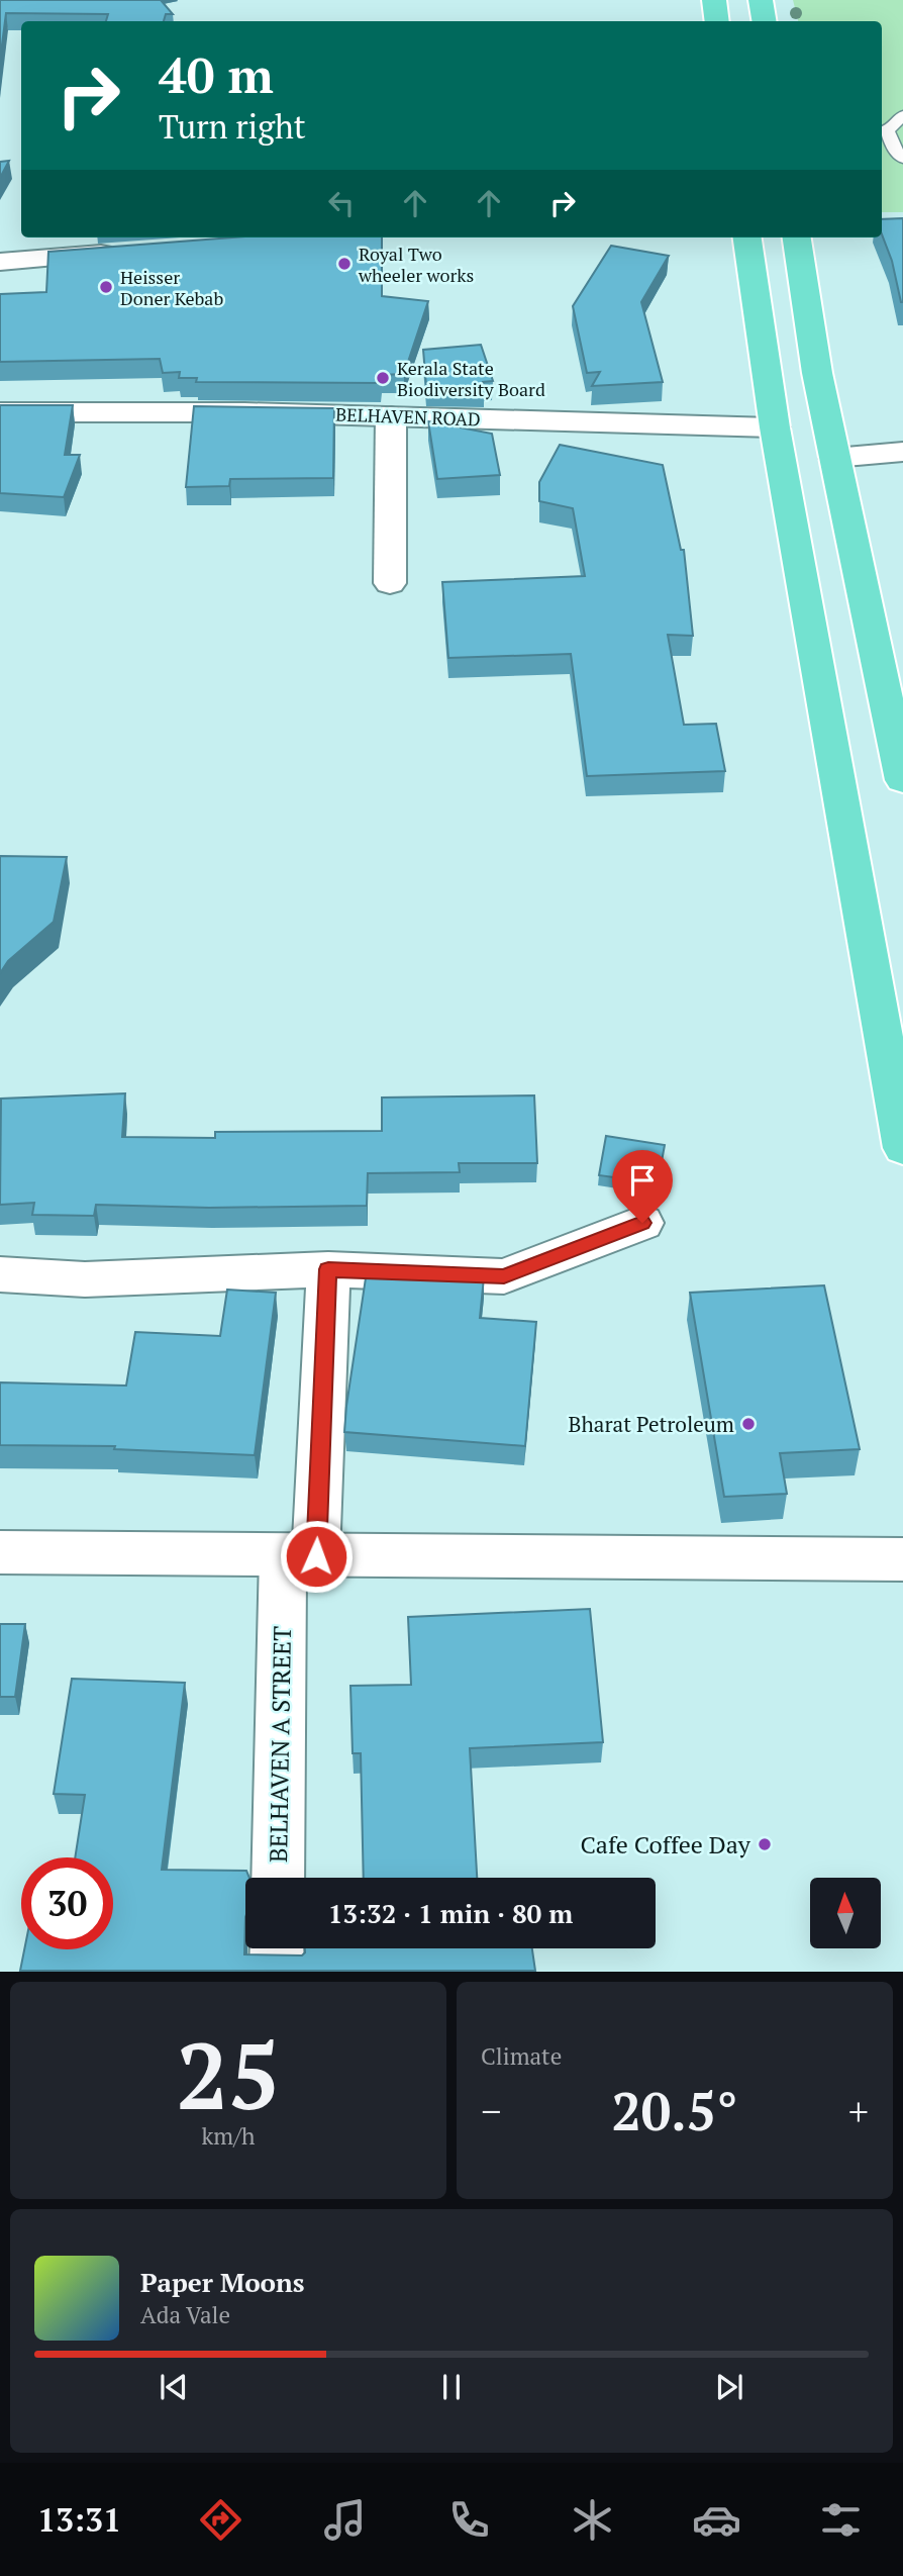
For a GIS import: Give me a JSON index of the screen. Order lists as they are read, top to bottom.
{
  "streets": {
    "street": ["BELHAVEN ROAD", "BELHAVEN A STREET"]
  },
  "places": [
    "Royal Two wheeler works",
    "Heisser Doner Kebab",
    "Kerala State Biodiversity Board",
    "Bharat Petroleum",
    "Cafe Coffee Day"
  ],
  "north": "top",
  "page": {
    "turn": ["40 m", "Turn right"],
    "limit": "30",
    "trip": "13:32 · 1 min · 80 m",
    "tile": [
      ["25", "km/h"],
      "Climate"
    ],
    "heat": ["−", "20.5°", "+"],
    "song": ["Paper Moons", "Ada Vale"],
    "tabs": "13:31"
  }
}
